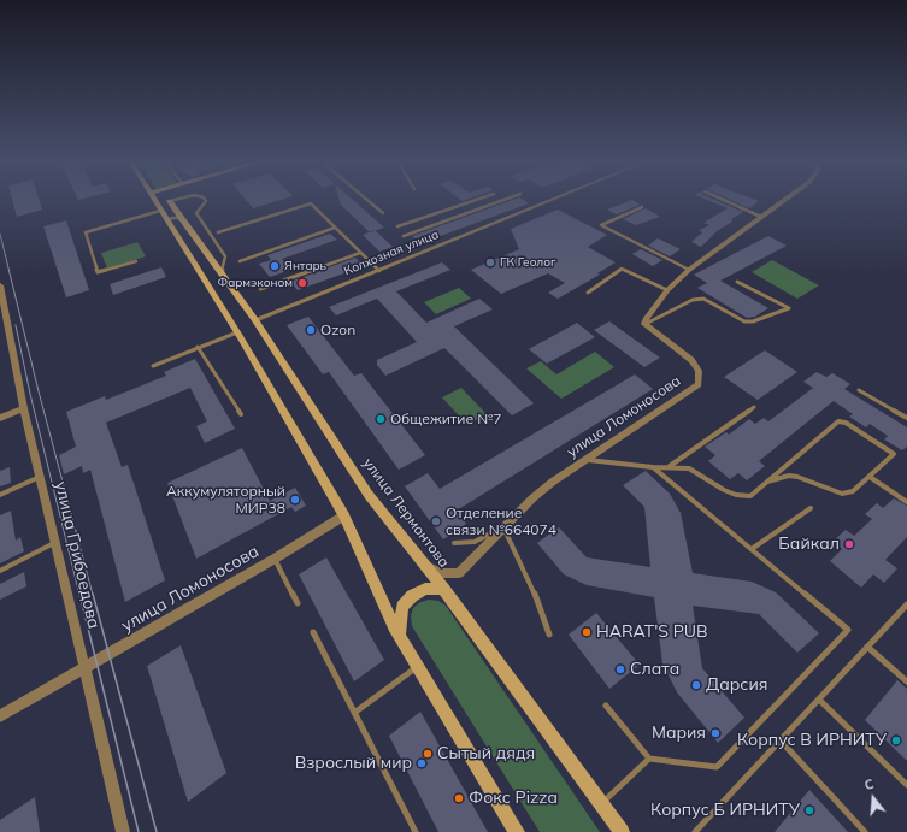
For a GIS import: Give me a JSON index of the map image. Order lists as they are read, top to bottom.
{
  "streets": {
    "main road": ["улица Лермонтова"],
    "street": ["Колхозная улица", "улица Ломоносова", "улица Грибоедова"]
  },
  "crossings": [
    ["Колхозная улица", "улица Лермонтова"],
    ["улица Ломоносова", "улица Лермонтова"],
    ["улица Ломоносова", "улица Грибоедова"]
  ],
  "places": [
    "ГК Геолог",
    "Янтарь",
    "Фармэконом",
    "Ozon",
    "Общежитие №7",
    "Аккумуляторный МИР38",
    "Отделение связи №664074",
    "Байкал",
    "HARAT'S PUB",
    "Слата",
    "Дарсия",
    "Мария",
    "Корпус В ИРНИТУ",
    "Сытый дядя",
    "Взрослый мир",
    "Фокс Pizza",
    "Корпус Б ИРНИТУ"
  ],
  "north": "top"
}
